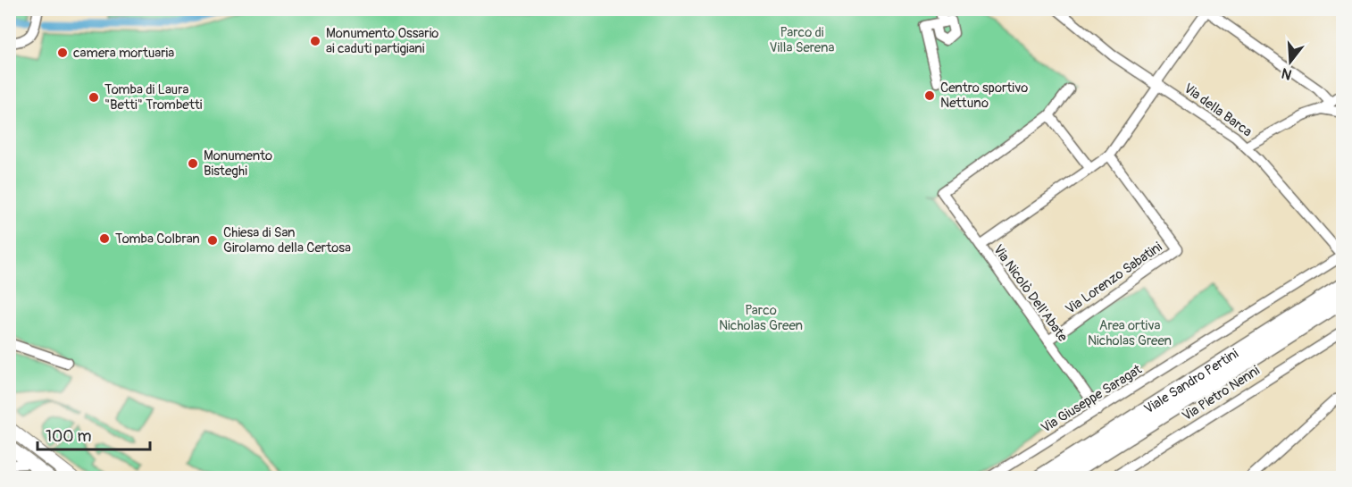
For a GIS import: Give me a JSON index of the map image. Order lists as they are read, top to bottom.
{
  "streets": {
    "highway": ["Viale Sandro Pertini"],
    "street": [
      "Via della Barca",
      "Via Lorenzo Sabatini",
      "Via Nicolò Dell'Abate",
      "Via Pietro Nenni",
      "Via Giuseppe Saragat"
    ]
  },
  "crossings": [
    ["Via della Barca", "Via Giuseppe Saragat"],
    ["Via Lorenzo Sabatini", "Via Nicolò Dell'Abate"],
    ["Via Nicolò Dell'Abate", "Via Giuseppe Saragat"]
  ],
  "parks": ["Parco di Villa Serena", "Parco Nicholas Green", "Area ortiva Nicholas Green"],
  "places": [
    "Monumento Ossario ai caduti partigiani",
    "camera mortuaria",
    "Centro sportivo Nettuno",
    "Tomba di Laura \"Betti\" Trombetti",
    "Monumento Bisteghi",
    "Tomba Colbran",
    "Chiesa di San Girolamo della Certosa"
  ],
  "scale_bar": "100 m",
  "north": "bottom"
}
